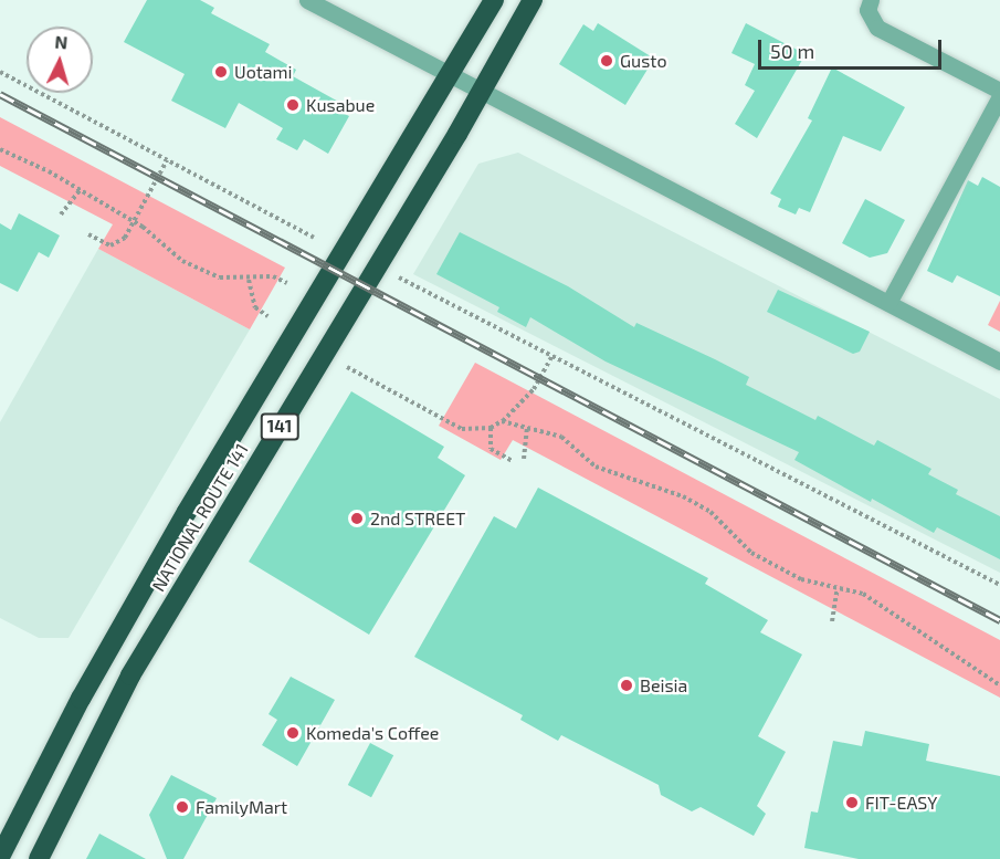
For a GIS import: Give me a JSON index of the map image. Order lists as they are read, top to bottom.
{
  "streets": {
    "highway": ["141", "NATIONAL ROUTE 141"]
  },
  "places": [
    "Gusto",
    "Uotami",
    "Kusabue",
    "2nd STREET",
    "Beisia",
    "Komeda's Coffee",
    "FIT-EASY",
    "FamilyMart"
  ],
  "scale_bar": "50 m",
  "north": "top"
}
